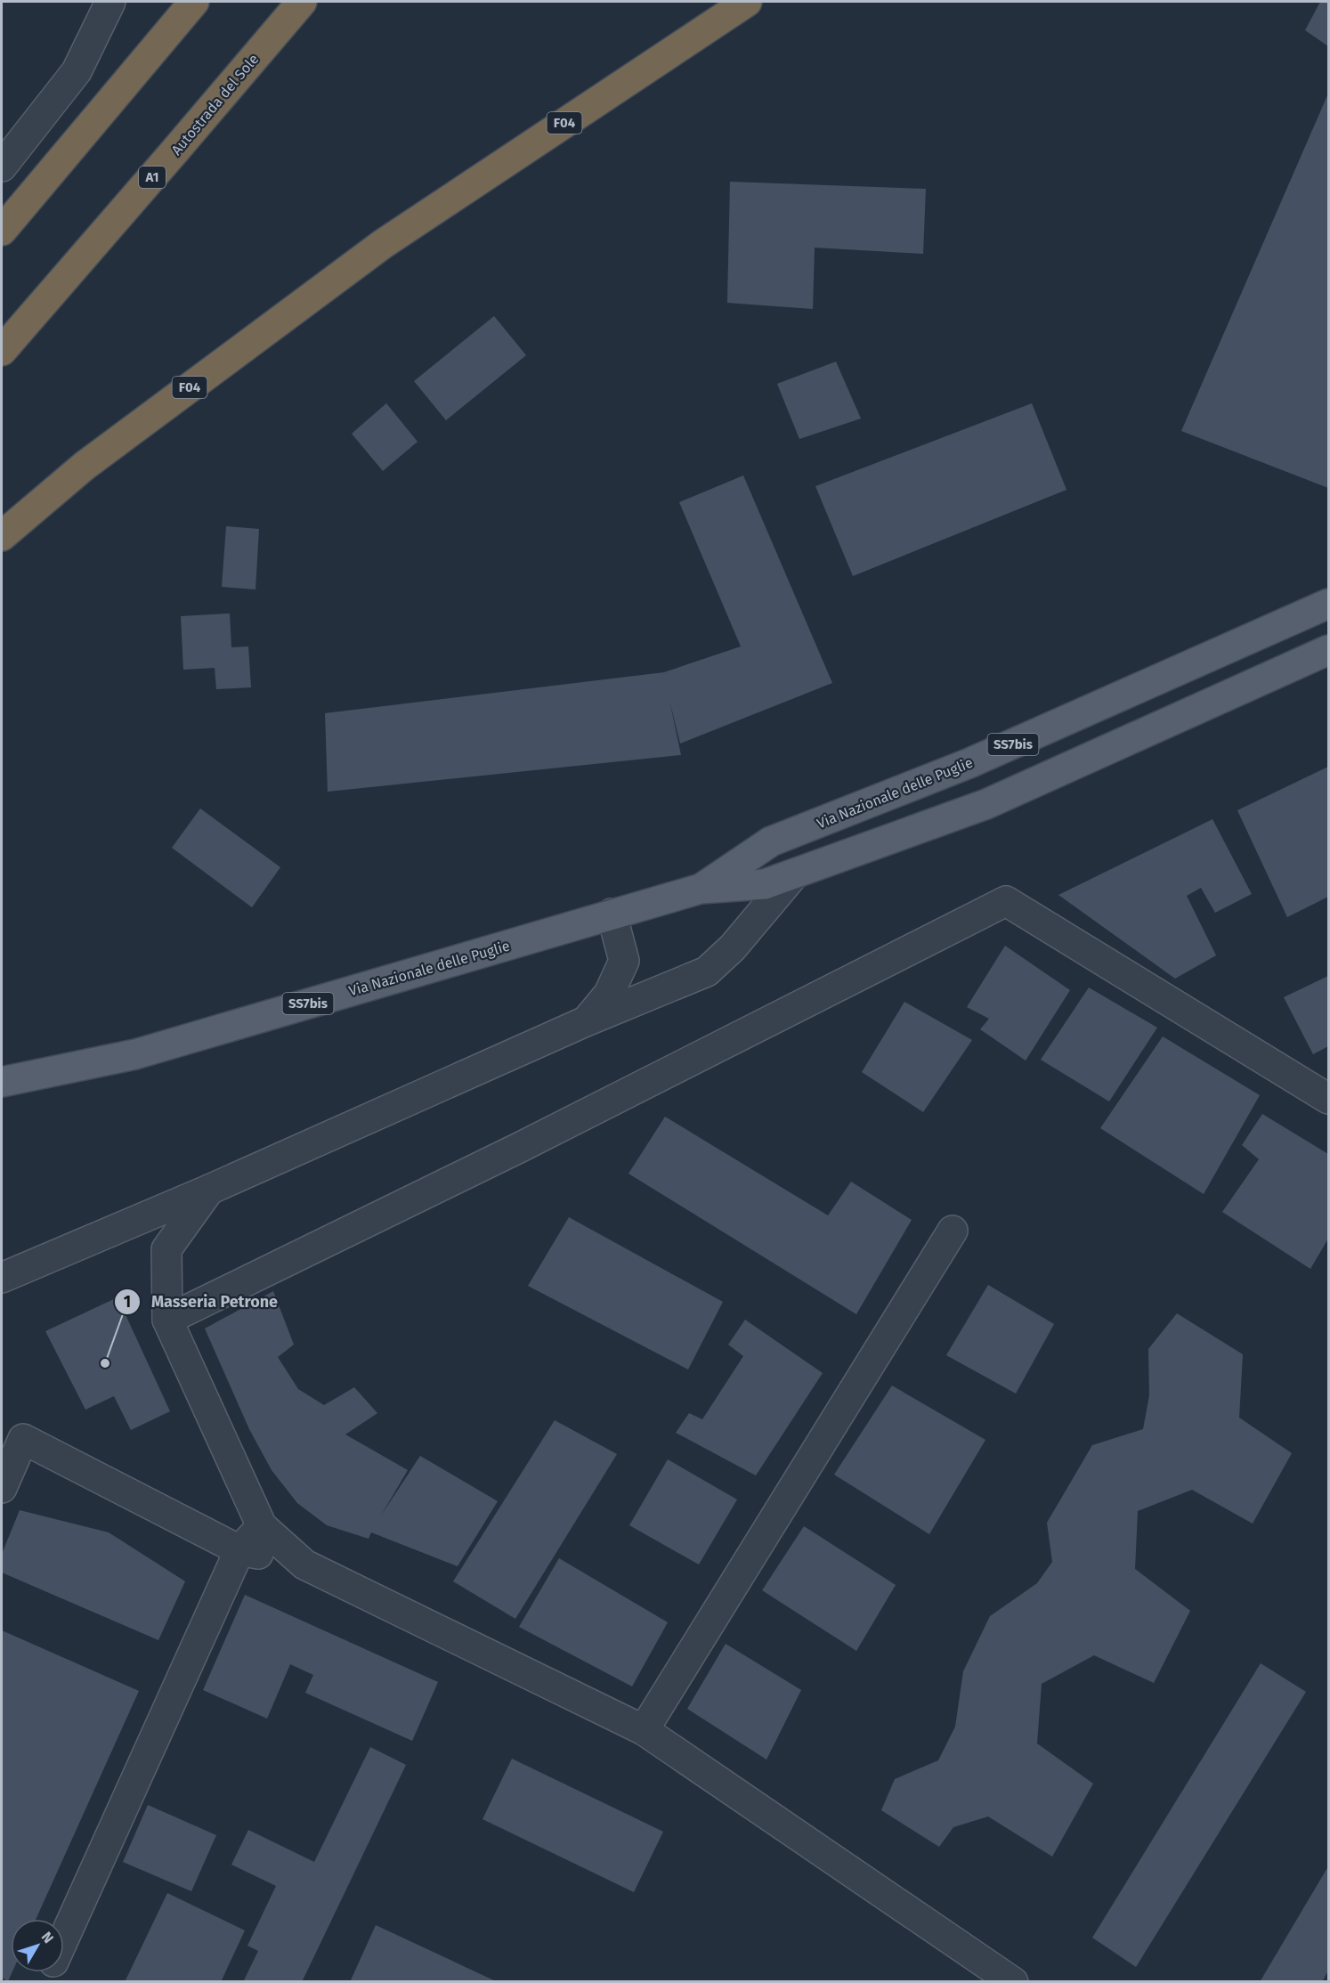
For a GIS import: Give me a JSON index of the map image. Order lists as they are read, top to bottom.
{
  "streets": {
    "highway": ["Autostrada del Sole", "F04", "A1"],
    "main road": ["SS7bis", "Via Nazionale delle Puglie"]
  },
  "places": ["Masseria Petrone"],
  "north": "top right"
}
